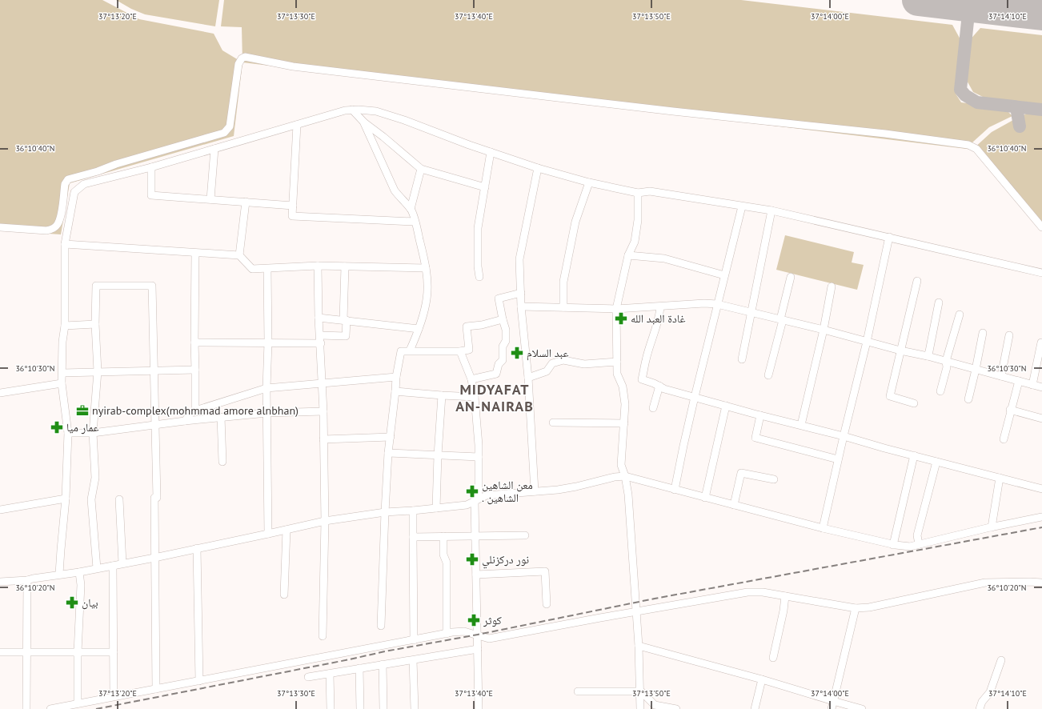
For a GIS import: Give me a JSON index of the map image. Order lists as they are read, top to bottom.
{
  "districts": ["MIDYAFAT AN-NAIRAB"],
  "places": {
    "pharmacy": [
      "غادة العبد الله",
      "عبد السلام",
      "عمار ميا",
      "معن الشاهين . الشاهين",
      "نور دركزنلي",
      "بيان",
      "كوثر"
    ],
    "office": ["nyirab-complex(mohmmad amore alnbhan)"]
  },
  "coordinates": [
    "37°13'20\"E",
    "37°13'30\"E",
    "37°13'40\"E",
    "37°13'50\"E",
    "37°14'00\"E",
    "37°14'10\"E",
    "36°10'40\"N",
    "36°10'30\"N",
    "36°10'20\"N"
  ]
}
